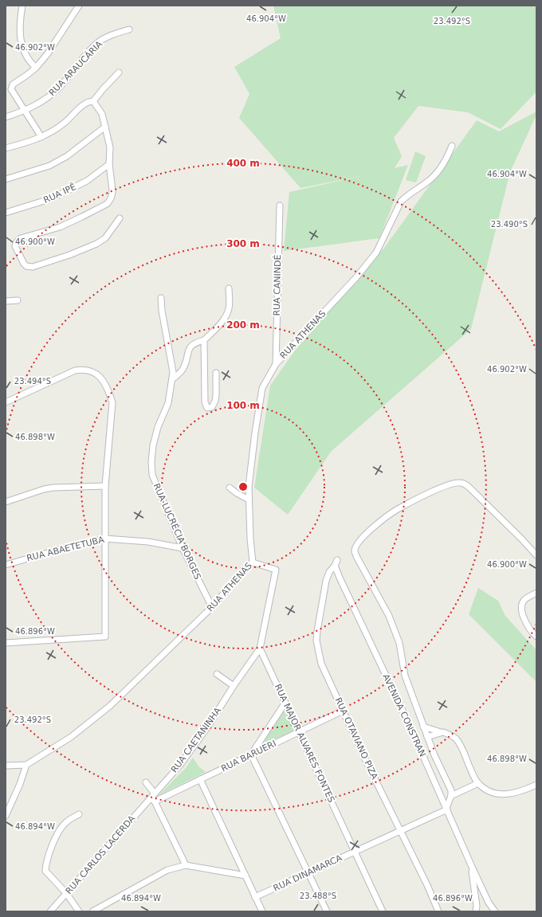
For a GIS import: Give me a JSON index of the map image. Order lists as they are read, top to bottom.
{
  "streets": {
    "street": [
      "RUA ARAUCÁRIA",
      "RUA IPÊ",
      "RUA CANINDÉ",
      "RUA ATHENAS",
      "RUA LUCRÉCIA BORGES",
      "RUA ABAETETUBA",
      "AVENIDA CONSTRAN",
      "RUA OTAVIANO PIZA",
      "RUA CAETANINHA",
      "RUA MAJOR ALVARES FONTES",
      "RUA BARUERI",
      "RUA CARLOS LACERDA",
      "RUA DINAMARCA"
    ]
  },
  "crossings": [
    ["RUA CANINDÉ", "RUA ATHENAS"],
    ["RUA ATHENAS", "RUA LUCRÉCIA BORGES"],
    ["RUA LUCRÉCIA BORGES", "RUA ABAETETUBA"],
    ["AVENIDA CONSTRAN", "RUA OTAVIANO PIZA"],
    ["AVENIDA CONSTRAN", "RUA DINAMARCA"],
    ["RUA OTAVIANO PIZA", "RUA BARUERI"],
    ["RUA OTAVIANO PIZA", "RUA DINAMARCA"],
    ["RUA CAETANINHA", "RUA MAJOR ALVARES FONTES"],
    ["RUA CAETANINHA", "RUA BARUERI"],
    ["RUA CAETANINHA", "RUA CARLOS LACERDA"],
    ["RUA MAJOR ALVARES FONTES", "RUA BARUERI"],
    ["RUA MAJOR ALVARES FONTES", "RUA DINAMARCA"],
    ["RUA BARUERI", "RUA CARLOS LACERDA"]
  ],
  "coordinates": [
    "46.904°W",
    "23.492°S",
    "46.902°W",
    "23.490°S",
    "46.900°W",
    "23.494°S",
    "46.898°W",
    "46.896°W",
    "46.894°W",
    "23.488°S"
  ],
  "rings": [
    "400 m",
    "300 m",
    "200 m",
    "100 m"
  ]
}
